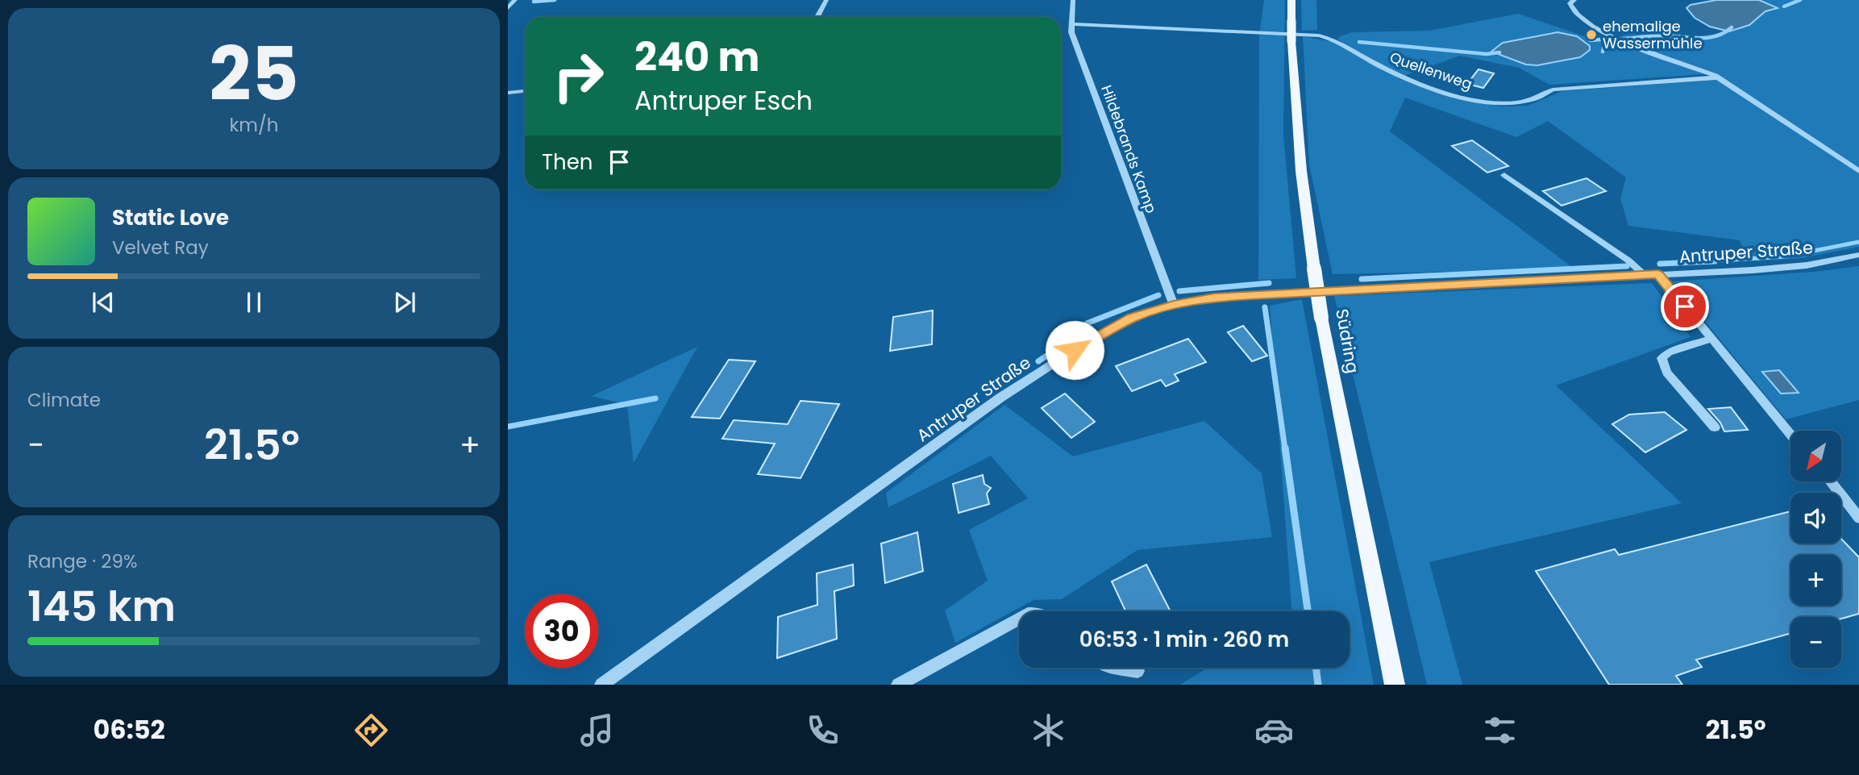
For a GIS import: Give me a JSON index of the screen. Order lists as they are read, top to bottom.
{
  "streets": {
    "main road": ["Südring"],
    "street": ["Hildebrands Kamp", "Antruper Straße"],
    "lane": ["Quellenweg"]
  },
  "crossings": [
    ["Quellenweg", "Hildebrands Kamp"],
    ["Hildebrands Kamp", "Antruper Straße"]
  ],
  "places": ["ehemalige Wassermühle"],
  "north": "bottom left",
  "page": {
    "tile": [
      ["25", "km/h"],
      "Climate",
      ["Range · 29%", "145 km"]
    ],
    "turn": ["240 m", "Antruper Esch"],
    "then": "Then",
    "song": ["Static Love", "Velvet Ray"],
    "heat": ["−", "21.5°", "+"],
    "map_buttons": ["+", "−"],
    "limit": "30",
    "trip": "06:53 · 1 min · 260 m",
    "tabs": ["06:52", "21.5°"]
  }
}
